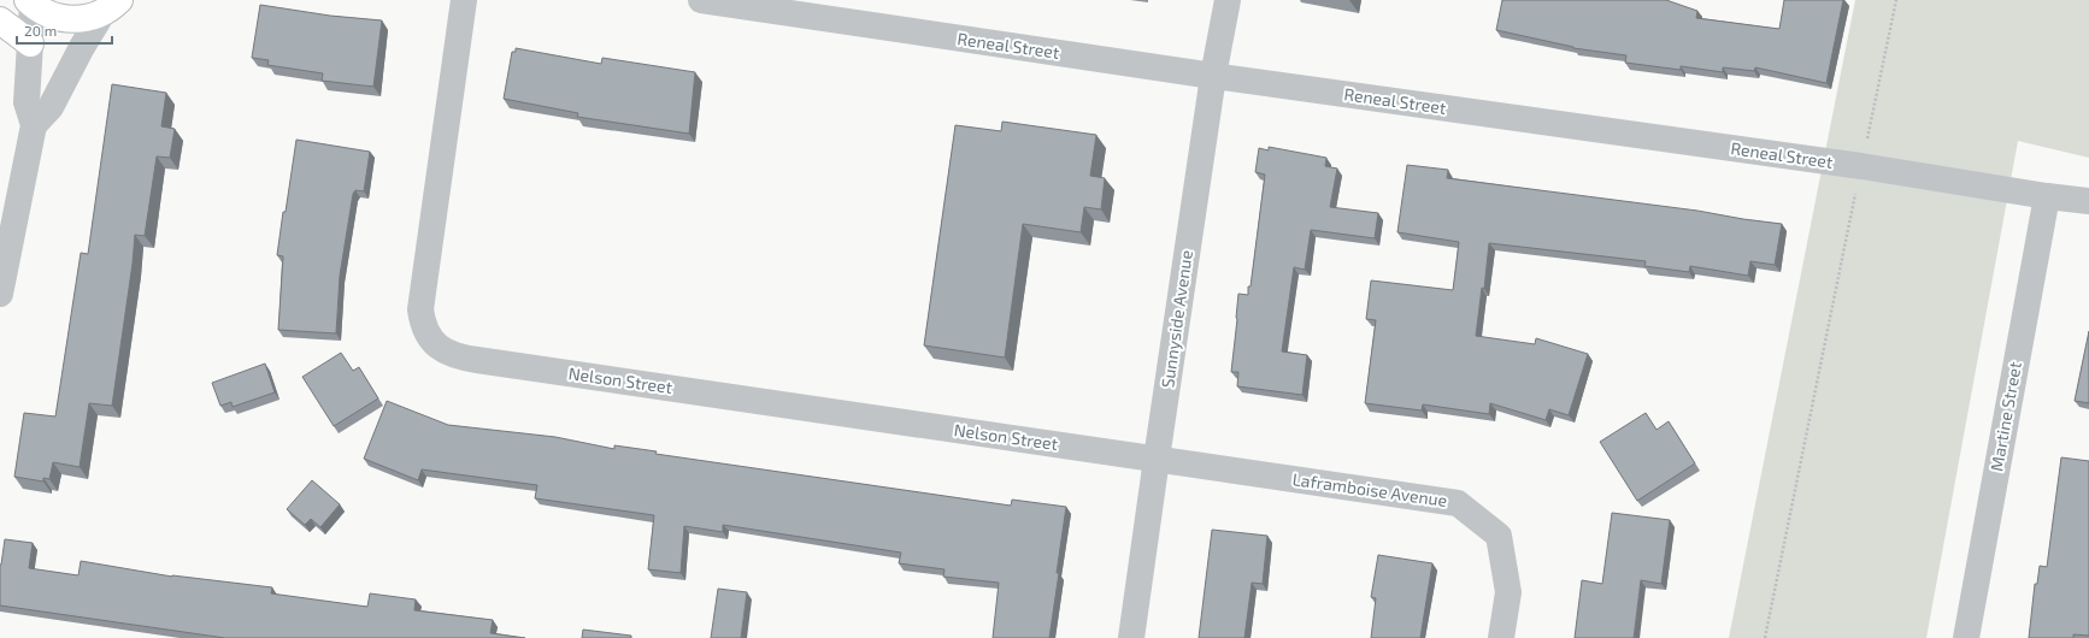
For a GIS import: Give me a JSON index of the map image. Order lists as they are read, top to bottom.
{
  "streets": {
    "street": [
      "Reneal Street",
      "Sunnyside Avenue",
      "Nelson Street",
      "Martine Street",
      "Laframboise Avenue"
    ]
  },
  "crossings": [
    ["Reneal Street", "Sunnyside Avenue"],
    ["Reneal Street", "Martine Street"],
    ["Sunnyside Avenue", "Nelson Street"],
    ["Sunnyside Avenue", "Laframboise Avenue"],
    ["Nelson Street", "Laframboise Avenue"]
  ],
  "scale_bar": "20 m"
}
